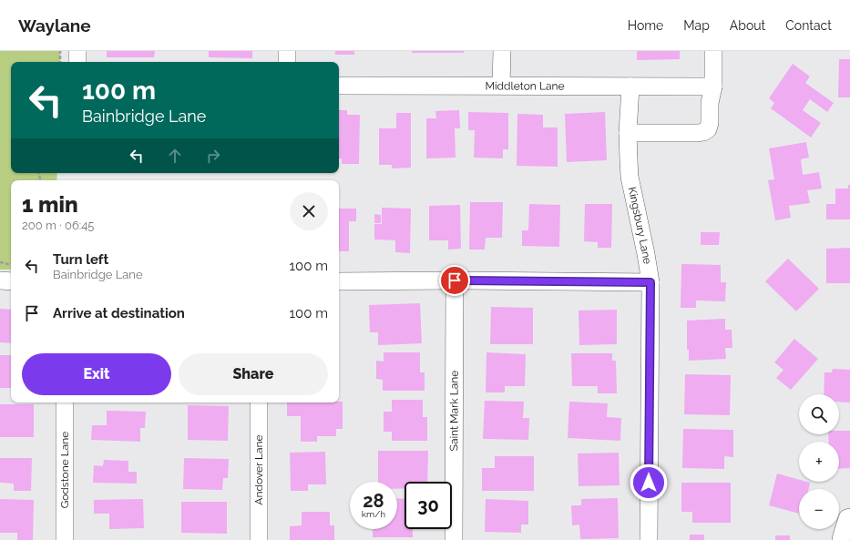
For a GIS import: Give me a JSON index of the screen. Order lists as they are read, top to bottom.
{
  "streets": {
    "street": [
      "Middleton Lane",
      "Kingsbury Lane",
      "Saint Mark Lane",
      "Godstone Lane",
      "Andover Lane"
    ]
  },
  "crossings": [
    ["Middleton Lane", "Kingsbury Lane"]
  ],
  "page": {
    "header": "Waylane",
    "nav": [
      "Home",
      "Map",
      "About",
      "Contact"
    ],
    "turn": ["100 m", "Bainbridge Lane"],
    "heading": ["1 min", "200 m · 06:45"],
    "list": [
      {
        "name": "Turn left",
        "note": "Bainbridge Lane",
        "value": "100 m"
      },
      {
        "name": "Arrive at destination",
        "value": "100 m"
      }
    ],
    "buttons": ["Exit", "Share"],
    "map_buttons": ["+", "−"],
    "speed": "28 km/h",
    "limit": "30"
  }
}
